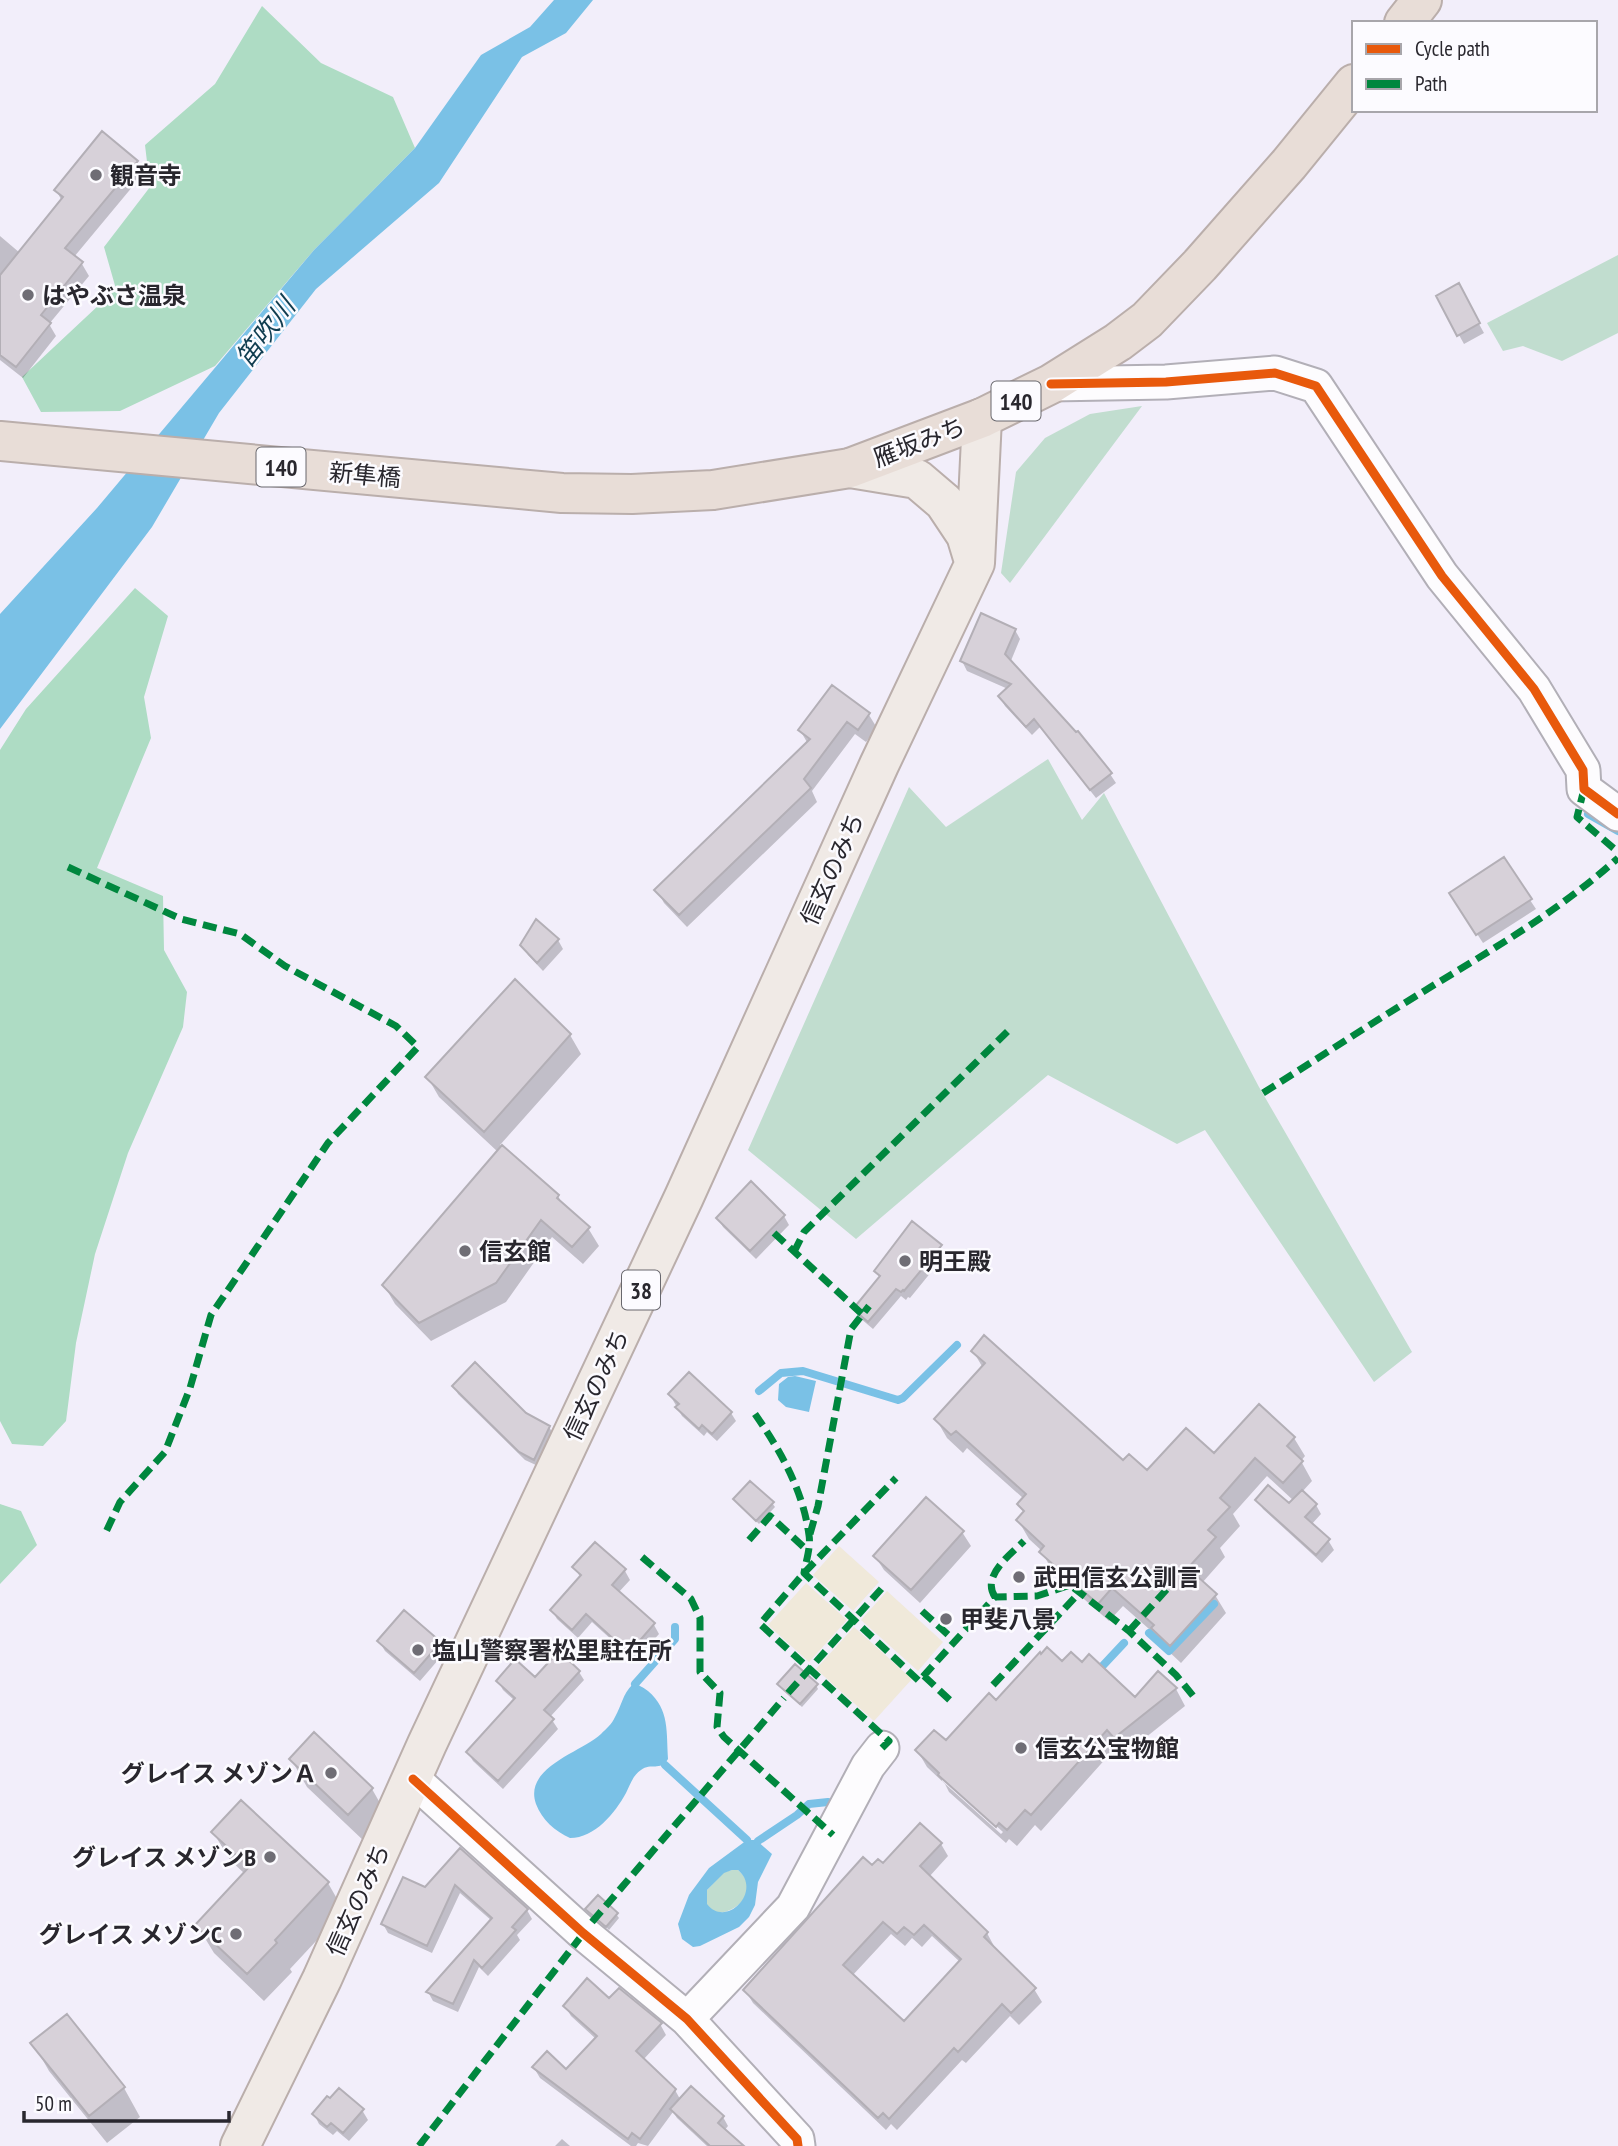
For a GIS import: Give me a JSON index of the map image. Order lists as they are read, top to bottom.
{
  "streets": {
    "highway": ["140", "雁坂みち", "新隼橋"],
    "main road": ["信玄のみち", "38"]
  },
  "crossings": [
    ["雁坂みち", "新隼橋"],
    ["雁坂みち", "信玄のみち"]
  ],
  "water": ["笛吹川"],
  "places": [
    "観音寺",
    "はやぶさ温泉",
    "信玄館",
    "明王殿",
    "武田信玄公訓言",
    "甲斐八景",
    "塩山警察署松里駐在所",
    "信玄公宝物館",
    "グレイス メゾンＡ",
    "グレイス メゾンB",
    "グレイス メゾンC"
  ],
  "legend": ["Cycle path", "Path"],
  "scale_bar": "50 m"
}
